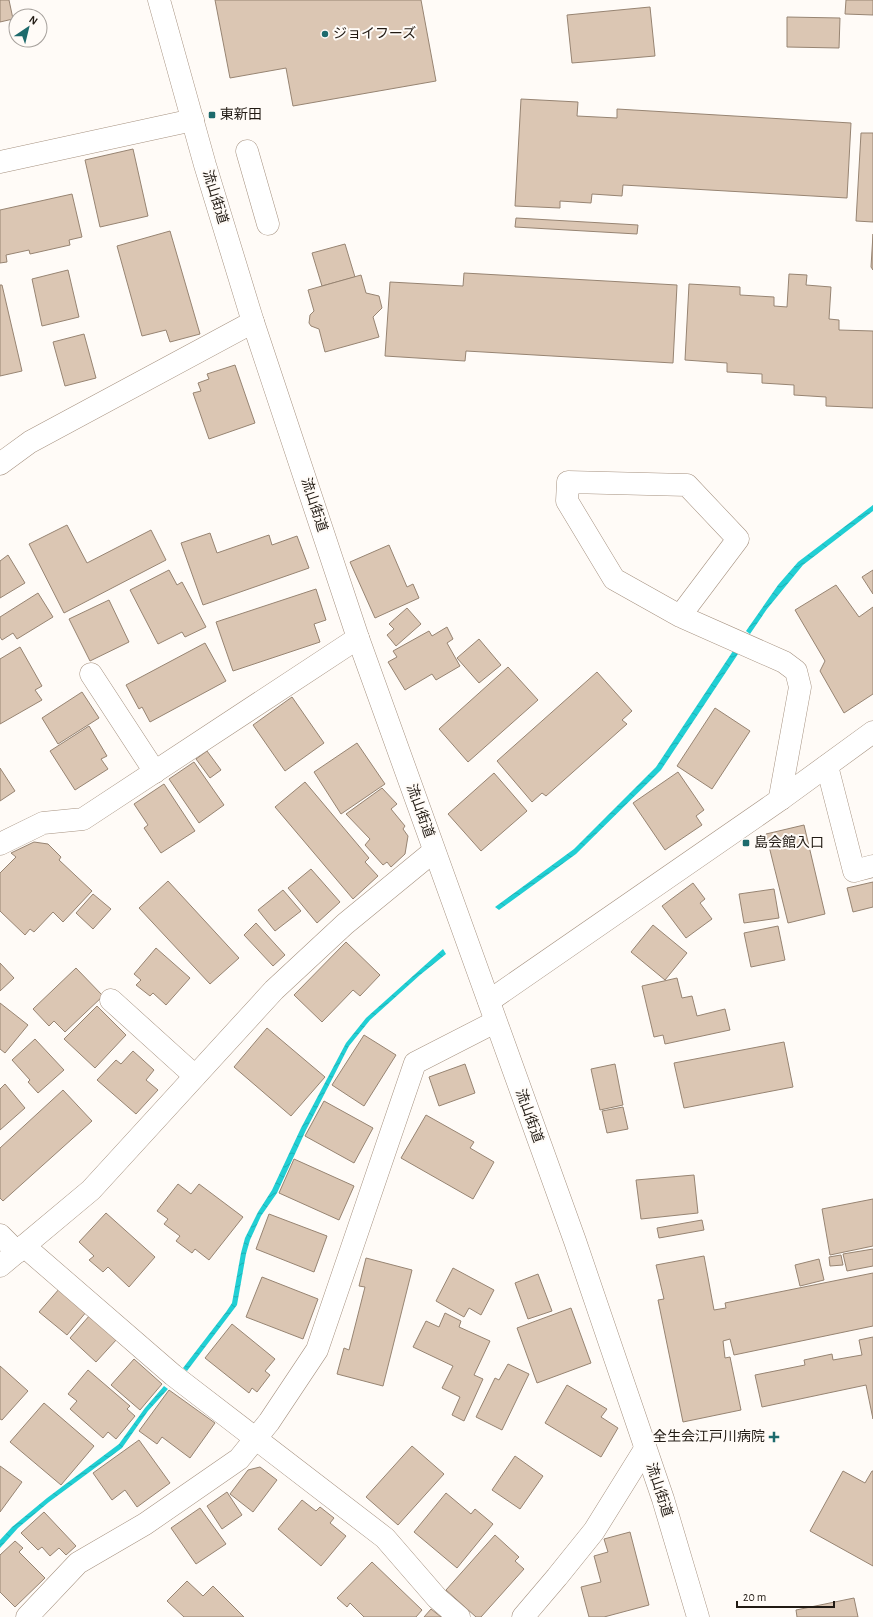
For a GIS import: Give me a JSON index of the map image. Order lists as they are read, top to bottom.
{
  "streets": {
    "street": ["流山街道"]
  },
  "places": {
    "other": ["ジョイフーズ"],
    "transit": ["東新田", "島会館入口"],
    "health": ["全生会江戸川病院"]
  },
  "scale_bar": "20 m",
  "north": "top right"
}
